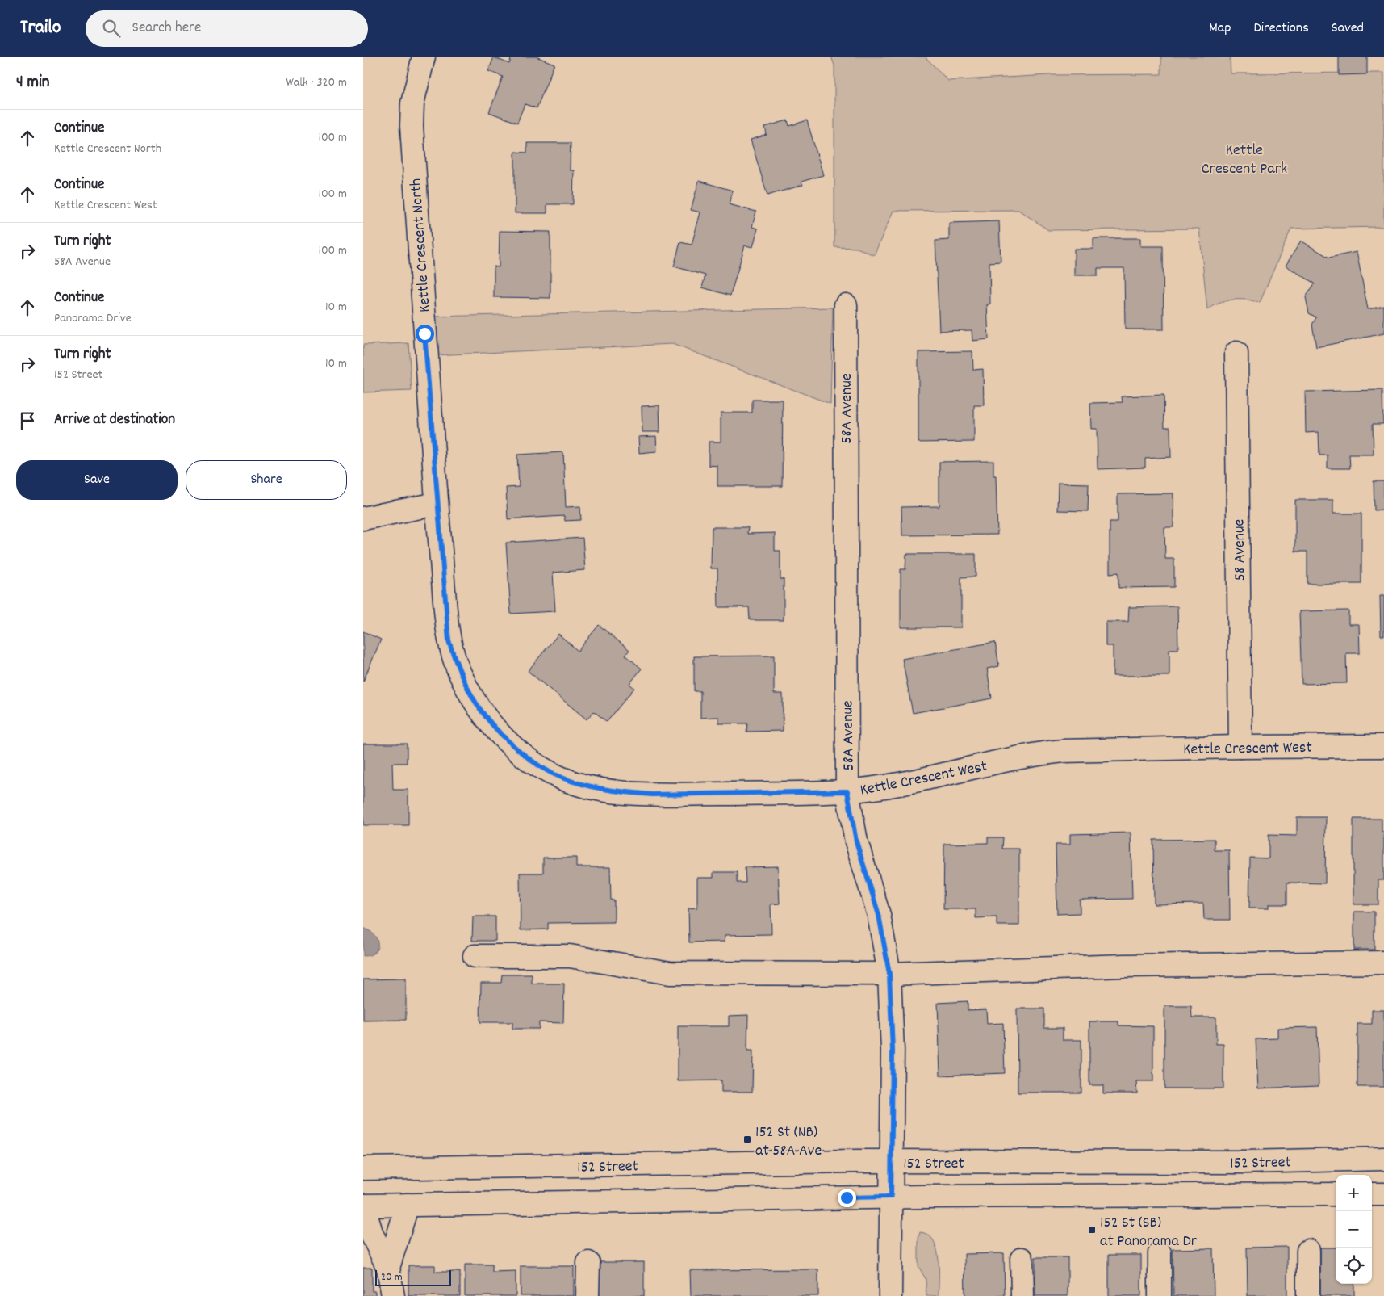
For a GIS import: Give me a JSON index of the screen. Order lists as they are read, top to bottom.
{
  "streets": {
    "street": [
      "Kettle Crescent North",
      "58A Avenue",
      "58 Avenue",
      "Kettle Crescent West",
      "152 Street"
    ]
  },
  "crossings": [
    ["Kettle Crescent North", "Kettle Crescent West"],
    ["58A Avenue", "Kettle Crescent West"],
    ["58A Avenue", "152 Street"],
    ["58 Avenue", "Kettle Crescent West"]
  ],
  "parks": ["Kettle Crescent Park"],
  "places": {
    "transit": ["152 St (NB) at 58A Ave", "152 St (SB) at Panorama Dr"]
  },
  "scale_bar": "20 m",
  "page": {
    "header": "Trailo",
    "search": "Search here",
    "nav": ["Map", "Directions", "Saved"],
    "heading": ["4 min", "Walk · 320 m"],
    "list": [
      ["Continue", "Kettle Crescent North", "100 m"],
      ["Continue", "Kettle Crescent West", "100 m"],
      ["Turn right", "58A Avenue", "100 m"],
      ["Continue", "Panorama Drive", "10 m"],
      ["Turn right", "152 Street", "10 m"],
      "Arrive at destination"
    ],
    "buttons": ["Save", "Share"],
    "map_buttons": ["+", "−"],
    "scale": "20 m"
  }
}
